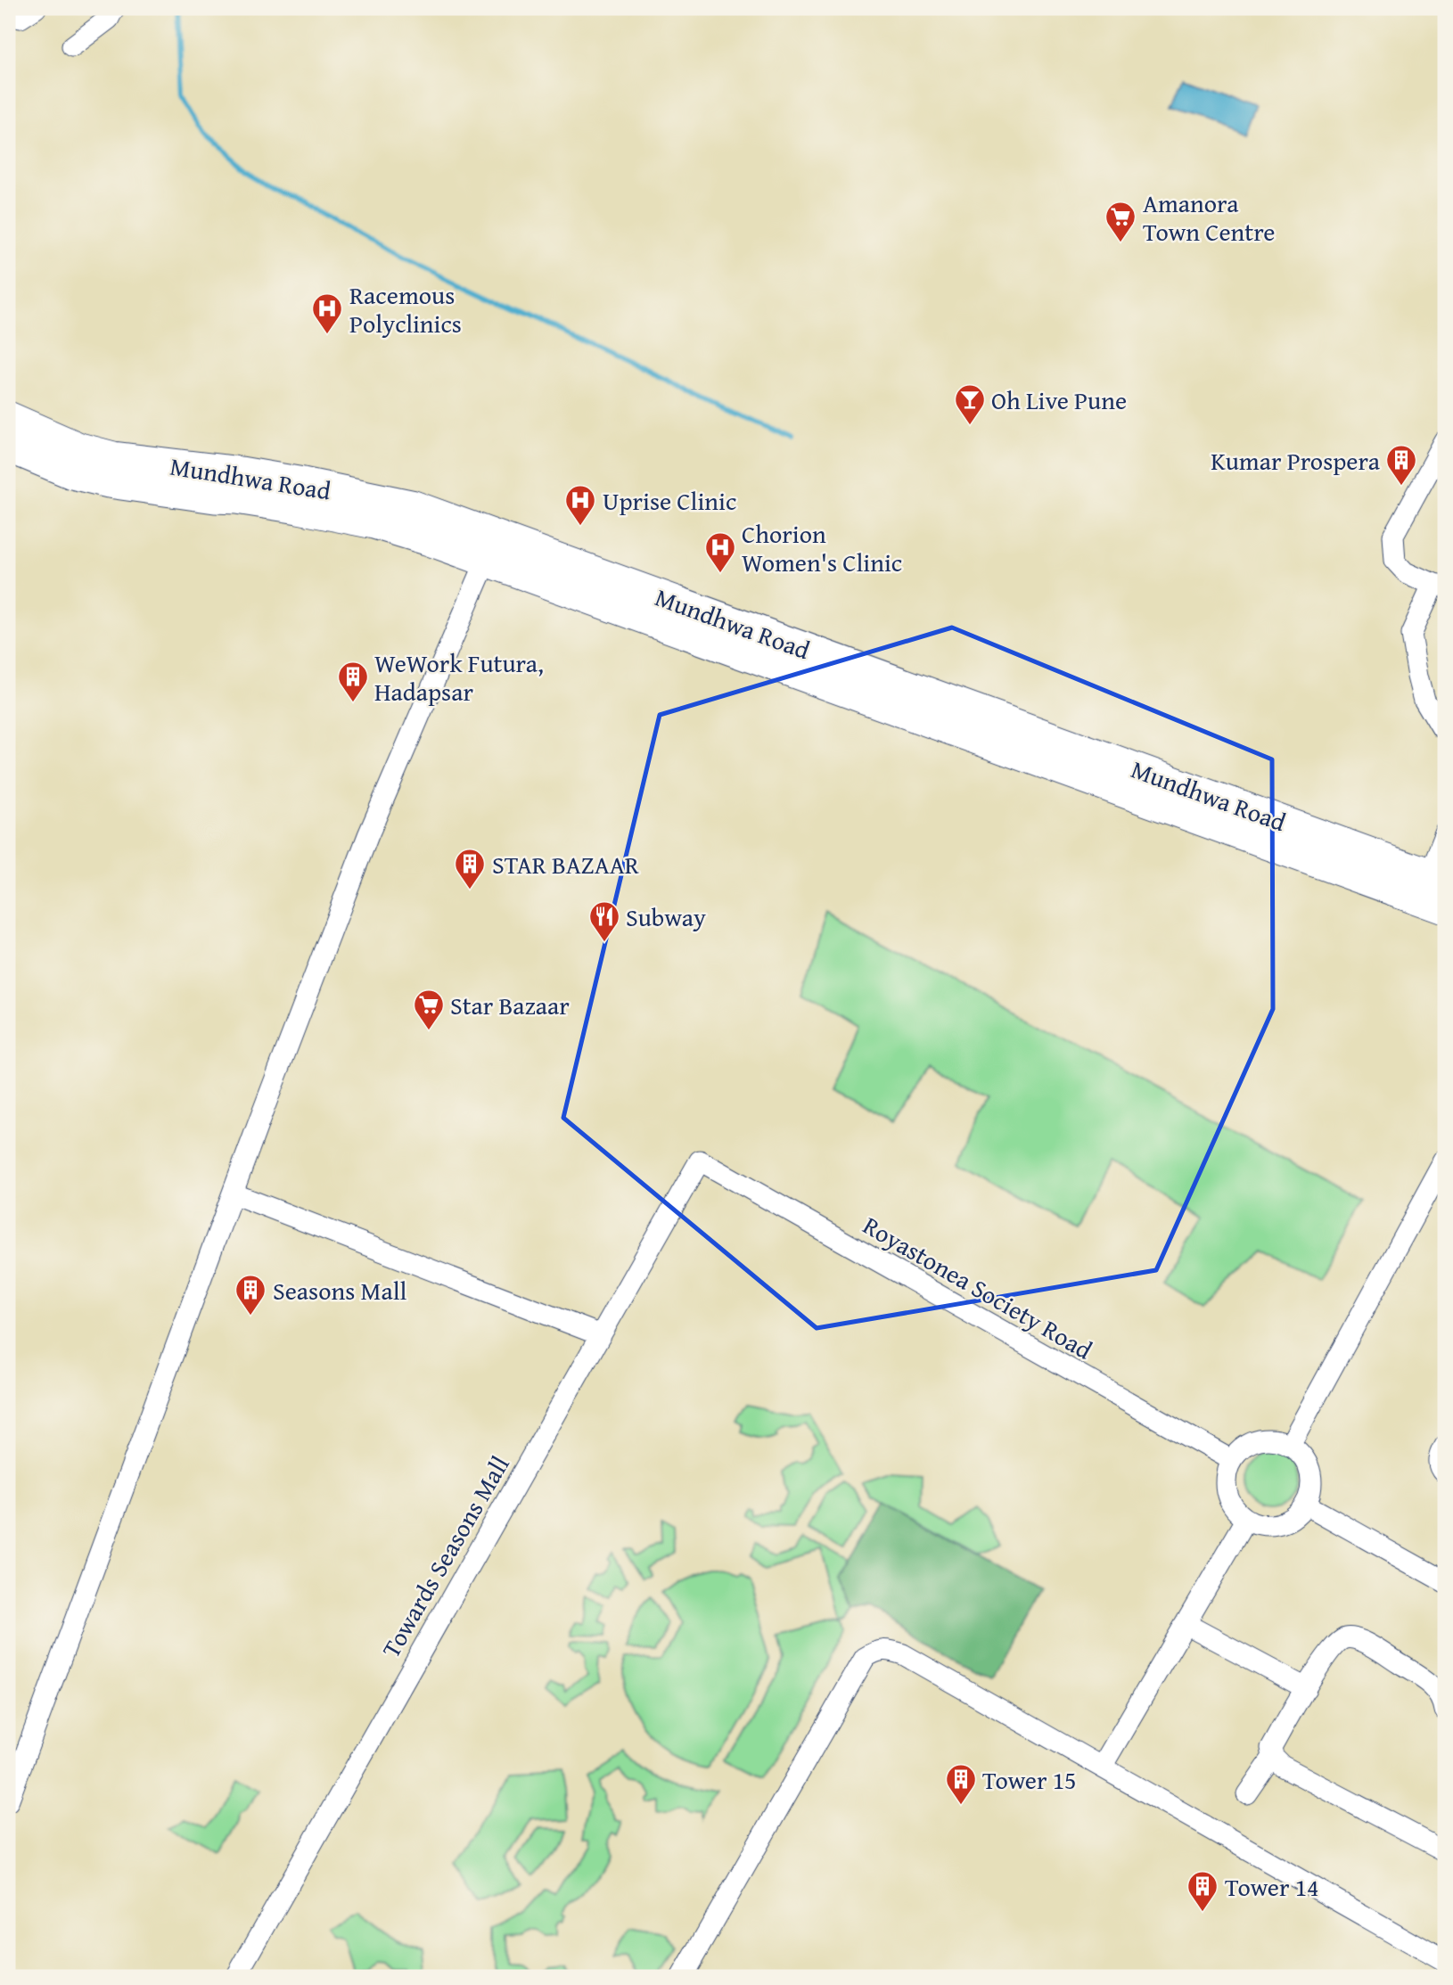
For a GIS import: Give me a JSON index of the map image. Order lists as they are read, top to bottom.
{
  "streets": {
    "highway": ["Mundhwa Road"],
    "street": ["Royastonea Society Road", "Towards Seasons Mall"]
  },
  "crossings": [
    ["Royastonea Society Road", "Towards Seasons Mall"]
  ],
  "places": {
    "supermarket": ["Amanora Town Centre", "Star Bazaar"],
    "hospital": ["Racemous Polyclinics", "Uprise Clinic", "Chorion Women's Clinic"],
    "bar": ["Oh Live Pune"],
    "building": [
      "Kumar Prospera",
      "WeWork Futura, Hadapsar",
      "STAR BAZAAR",
      "Seasons Mall",
      "Tower 15",
      "Tower 14"
    ],
    "restaurant": ["Subway"]
  }
}
